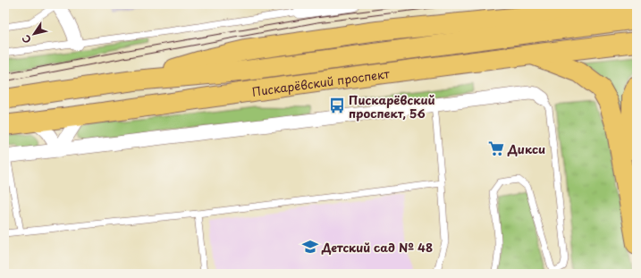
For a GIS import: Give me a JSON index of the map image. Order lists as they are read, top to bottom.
{
  "streets": {
    "main road": ["Пискарёвский проспект"]
  },
  "places": {
    "bus stop": ["Пискарёвский проспект, 56"],
    "supermarket": ["Дикси"],
    "school or university": ["Детский сад № 48"]
  },
  "north": "bottom left"
}
